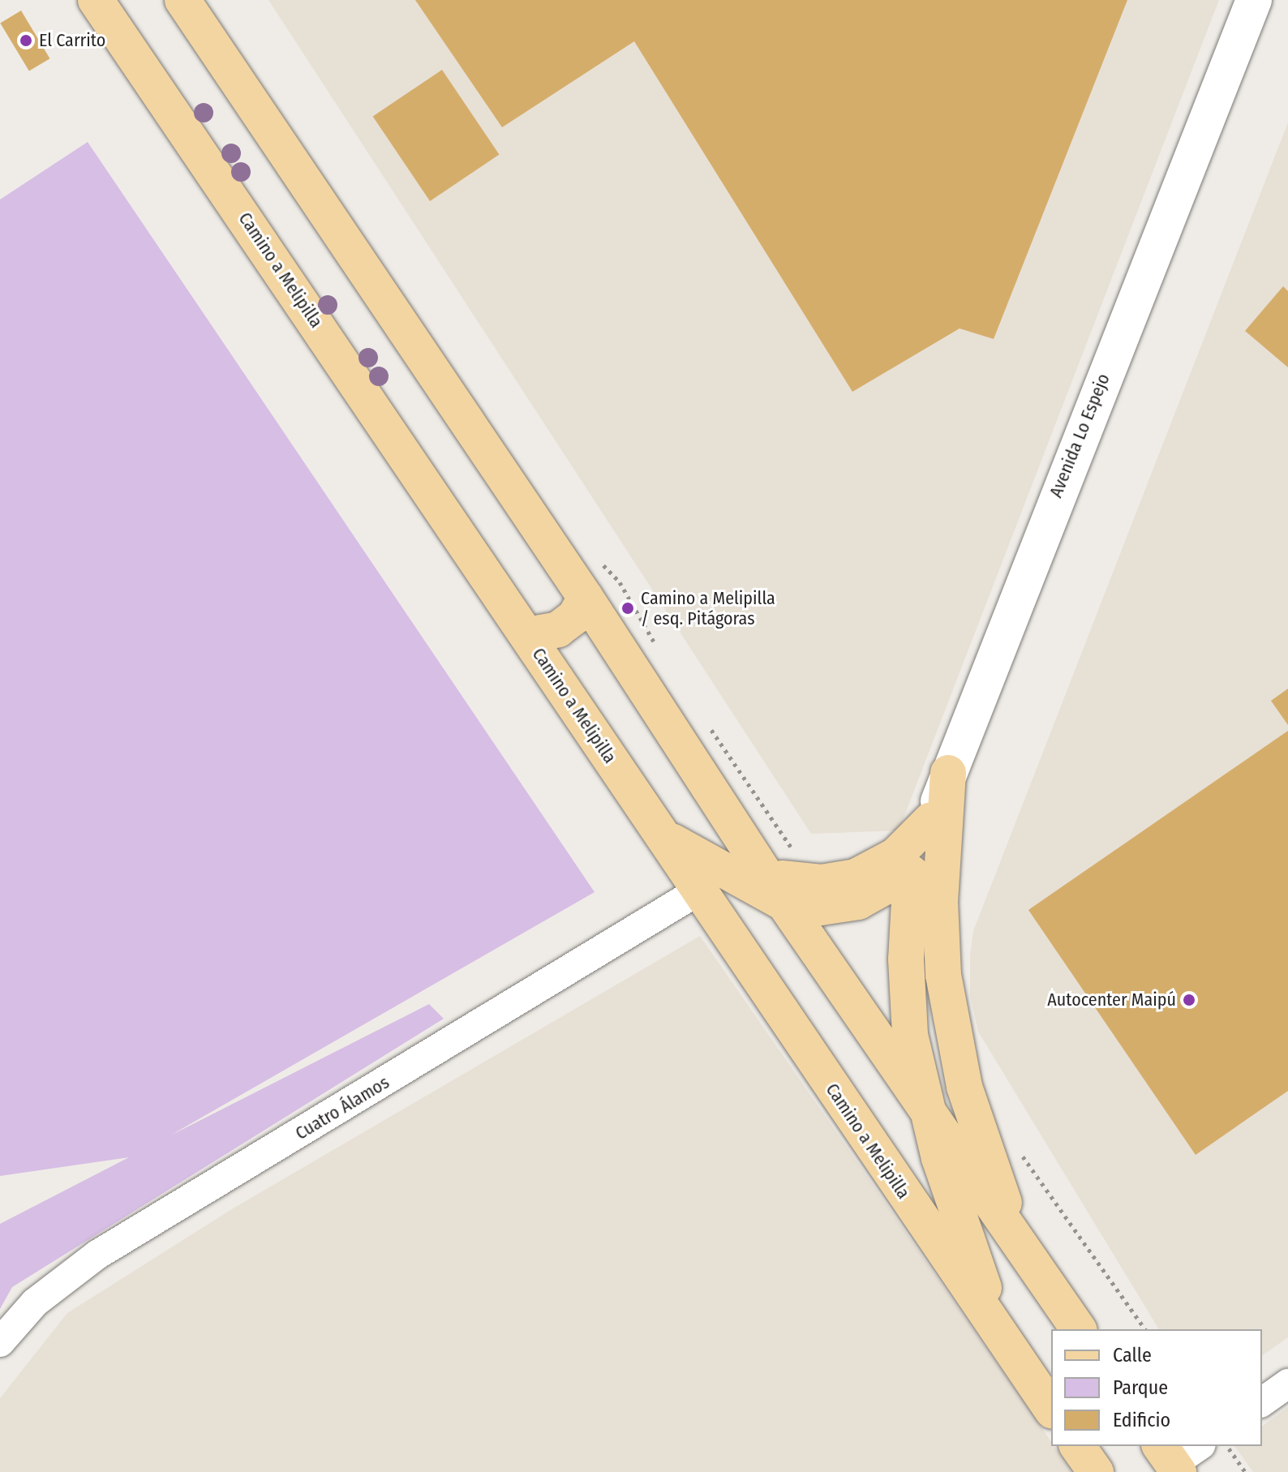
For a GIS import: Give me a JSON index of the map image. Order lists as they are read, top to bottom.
{
  "streets": {
    "main road": ["Camino a Melipilla", "Avenida Lo Espejo"],
    "street": ["Cuatro Álamos"]
  },
  "crossings": [
    ["Camino a Melipilla", "Cuatro Álamos"]
  ],
  "places": ["El Carrito", "Camino a Melipilla / esq. Pitágoras", "Autocenter Maipú"],
  "legend": ["Calle", "Parque", "Edificio"]
}
